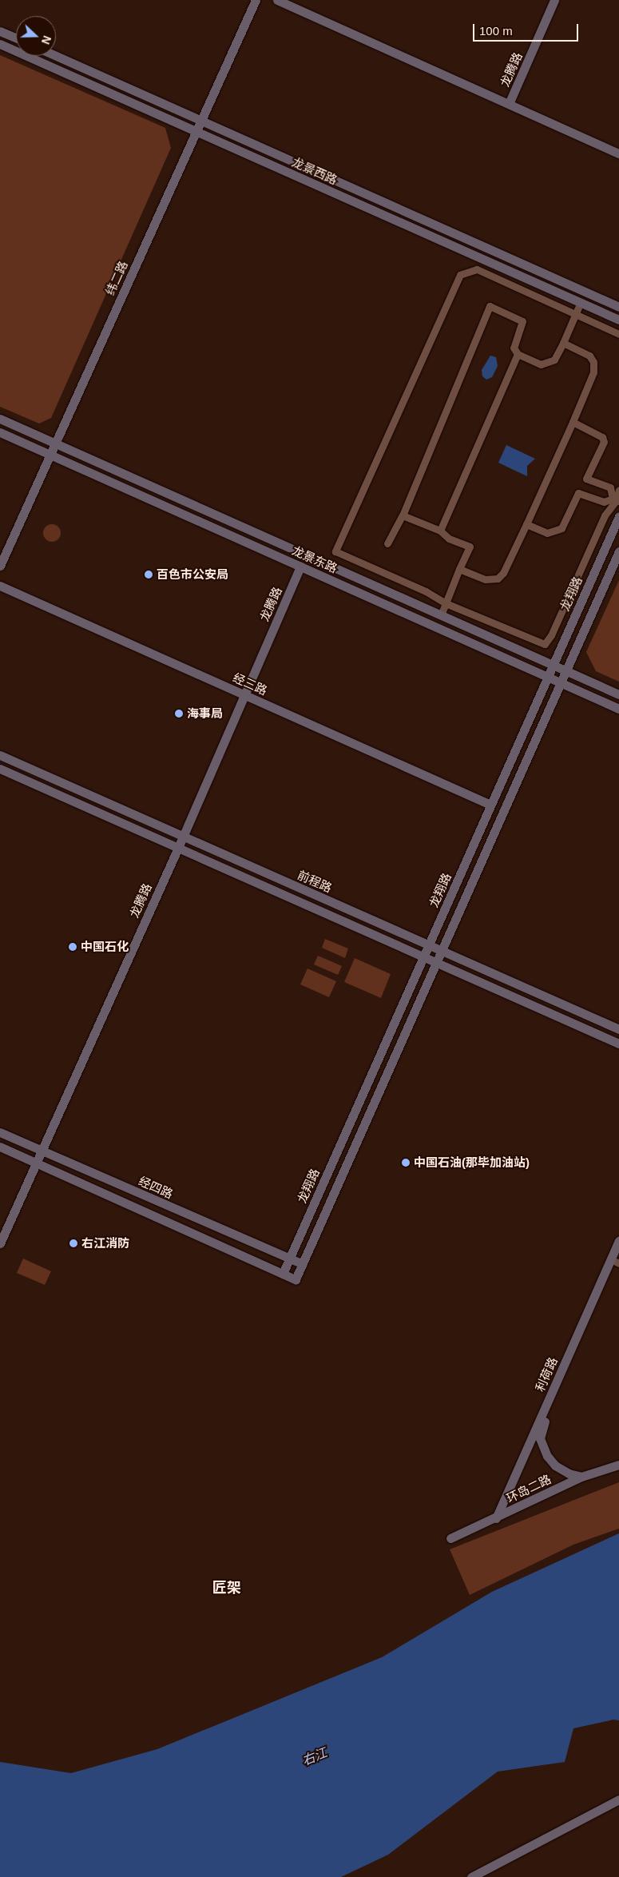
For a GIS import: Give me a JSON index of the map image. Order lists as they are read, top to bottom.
{
  "streets": {
    "main road": [
      "龙腾路",
      "龙景西路",
      "纬二路",
      "龙景东路",
      "龙翔路",
      "经三路",
      "前程路",
      "经四路",
      "利荷路",
      "环岛二路"
    ]
  },
  "crossings": [
    ["龙腾路", "龙景东路"],
    ["龙腾路", "经三路"],
    ["龙腾路", "前程路"],
    ["龙腾路", "经四路"],
    ["龙景西路", "纬二路"],
    ["纬二路", "龙景东路"],
    ["龙景东路", "龙翔路"],
    ["龙翔路", "经三路"],
    ["龙翔路", "前程路"],
    ["龙翔路", "经四路"],
    ["利荷路", "环岛二路"]
  ],
  "districts": ["匠架"],
  "water": ["右江"],
  "places": [
    "百色市公安局",
    "海事局",
    "中国石化",
    "中国石油(那毕加油站)",
    "右江消防"
  ],
  "scale_bar": "100 m",
  "north": "right"
}
